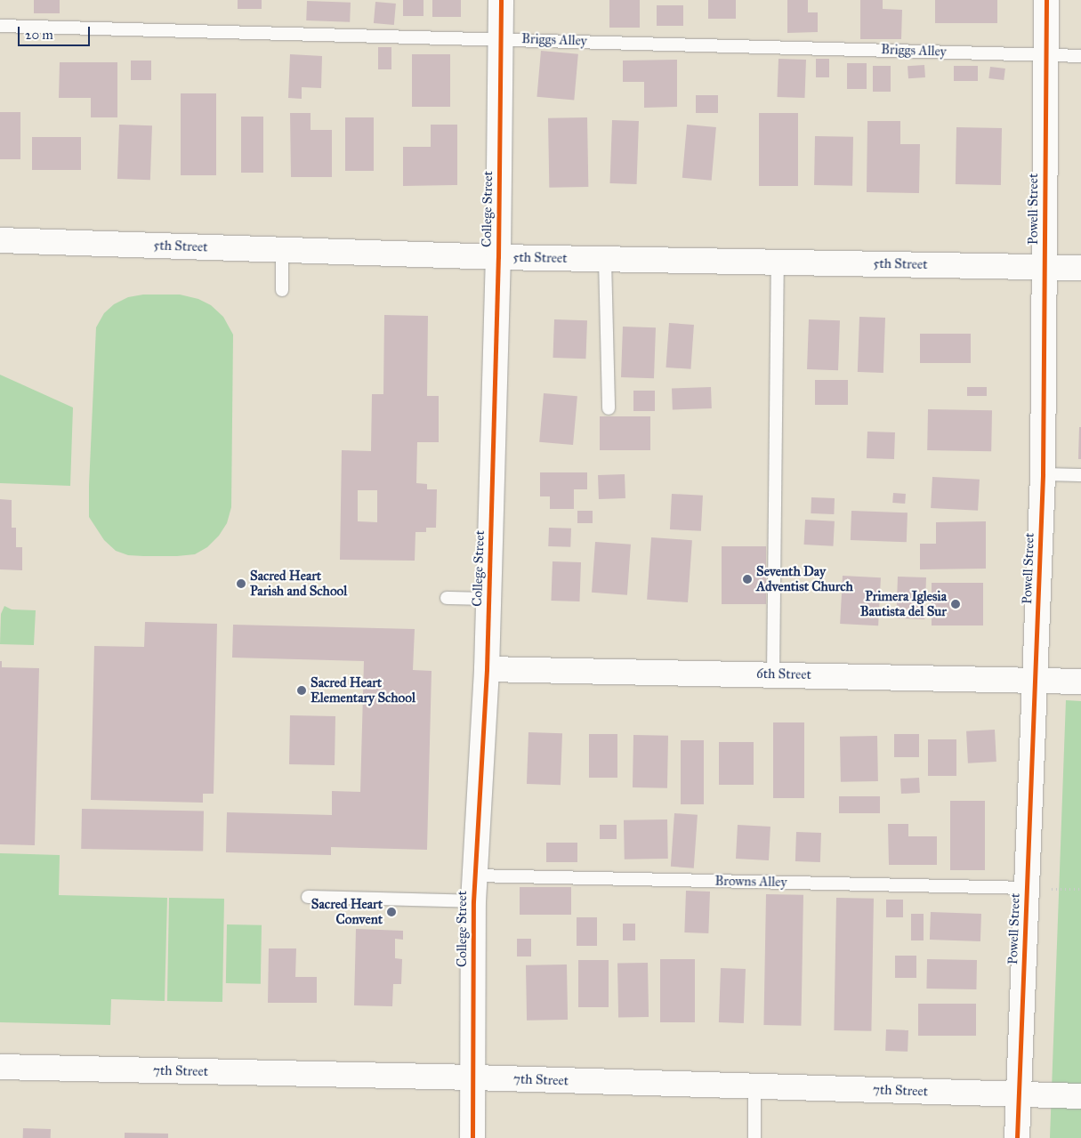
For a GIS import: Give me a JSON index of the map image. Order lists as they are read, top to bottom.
{
  "streets": {
    "street": [
      "College Street",
      "Powell Street",
      "5th Street",
      "6th Street",
      "7th Street"
    ],
    "lane": ["Briggs Alley", "Browns Alley"]
  },
  "crossings": [
    ["Briggs Alley", "College Street"],
    ["Briggs Alley", "Powell Street"],
    ["College Street", "5th Street"],
    ["College Street", "6th Street"],
    ["College Street", "Browns Alley"],
    ["College Street", "7th Street"],
    ["Powell Street", "5th Street"],
    ["Powell Street", "6th Street"],
    ["Powell Street", "Browns Alley"],
    ["Powell Street", "7th Street"]
  ],
  "places": [
    "Seventh Day Adventist Church",
    "Sacred Heart Parish and School",
    "Primera Iglesia Bautista del Sur",
    "Sacred Heart Elementary School",
    "Sacred Heart Convent"
  ],
  "scale_bar": "20 m"
}
